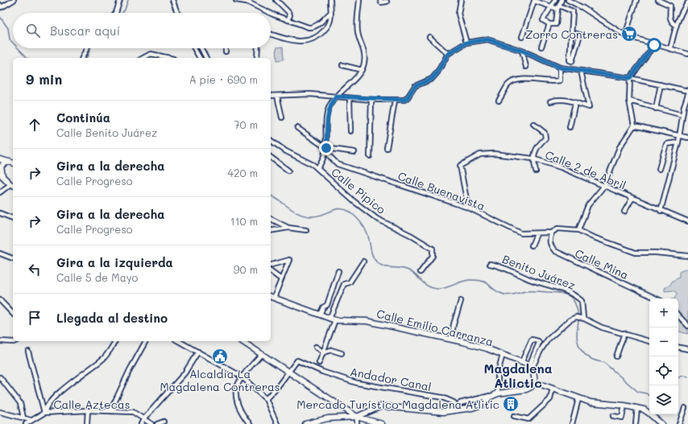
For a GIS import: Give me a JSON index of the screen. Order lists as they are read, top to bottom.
{
  "streets": {
    "street": [
      "Calle 2 de Abril",
      "Calle Pipico",
      "Calle Buenavista",
      "Calle Mina",
      "Benito Juárez",
      "Calle Emilio Carranza",
      "Andador Canal",
      "Calle Aztecas"
    ]
  },
  "crossings": [
    ["Calle 2 de Abril", "Calle Buenavista"],
    ["Calle Buenavista", "Calle Mina"]
  ],
  "districts": ["Magdalena Atlictic"],
  "places": {
    "supermarket": ["Zorro Contreras"],
    "public building": ["Alcaldía La Magdalena Contreras"],
    "building": ["Mercado Turístico Magdalena Atlitic"]
  },
  "page": {
    "search": "Buscar aquí",
    "heading": ["9 min", "A pie · 690 m"],
    "list": [
      ["Continúa", "Calle Benito Juárez", "70 m"],
      ["Gira a la derecha", "Calle Progreso", "420 m"],
      ["Gira a la derecha", "Calle Progreso", "110 m"],
      ["Gira a la izquierda", "Calle 5 de Mayo", "90 m"],
      "Llegada al destino"
    ],
    "map_buttons": ["+", "−"]
  }
}
